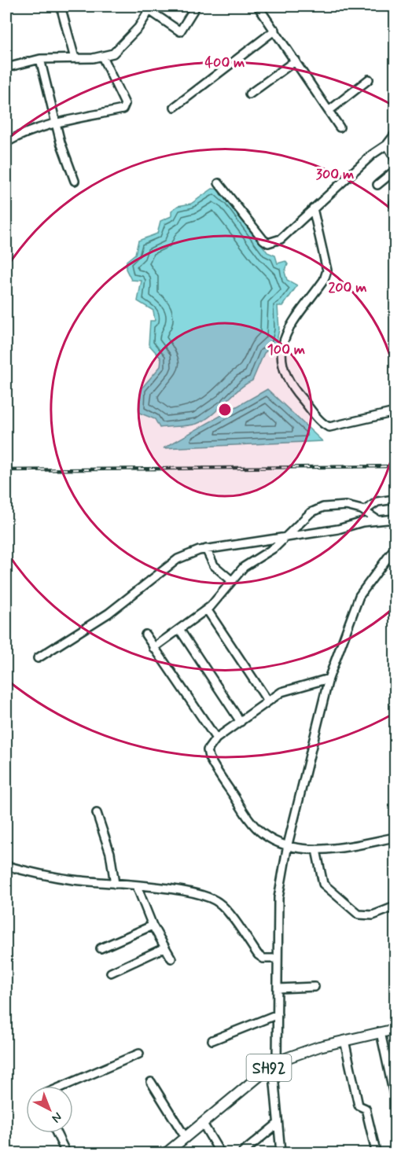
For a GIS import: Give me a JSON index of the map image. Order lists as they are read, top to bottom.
{
  "streets": {
    "main road": ["SH92"]
  },
  "north": "bottom right",
  "rings": [
    "400 m",
    "300 m",
    "200 m",
    "100 m"
  ]
}
